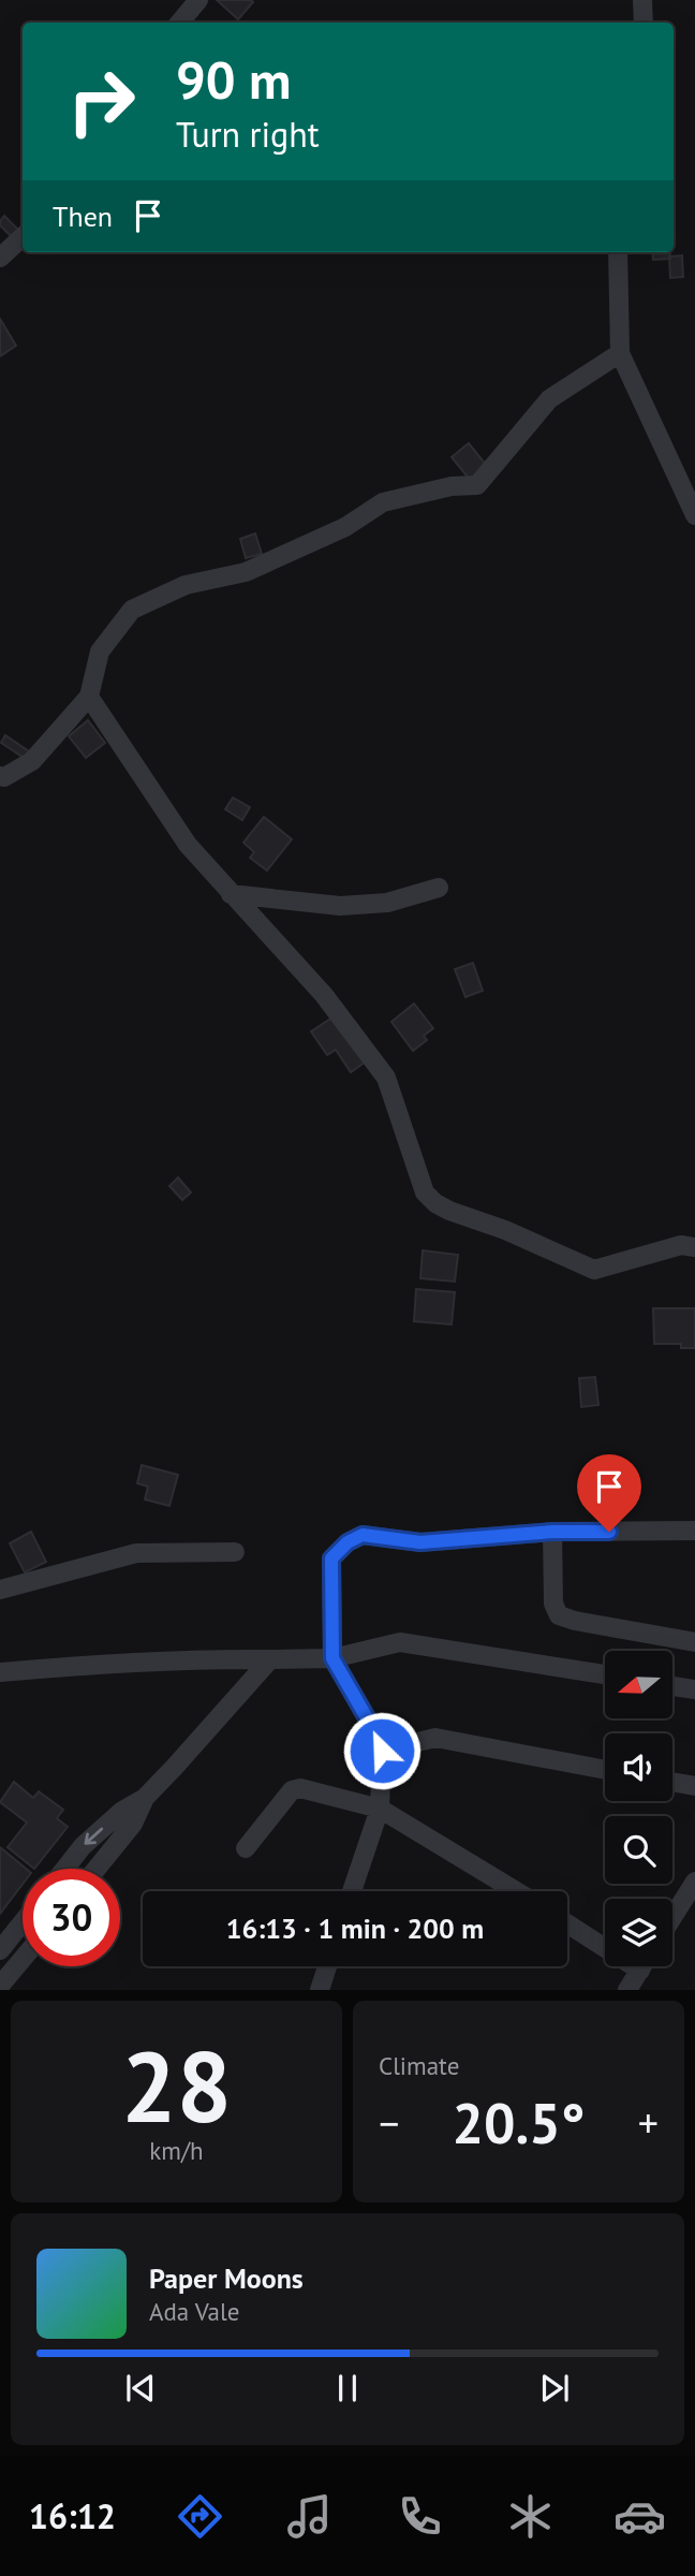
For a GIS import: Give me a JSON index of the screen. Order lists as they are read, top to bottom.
{
  "north": "left",
  "page": {
    "turn": ["90 m", "Turn right"],
    "then": "Then",
    "limit": "30",
    "trip": "16:13 · 1 min · 200 m",
    "tile": [
      ["28", "km/h"],
      "Climate"
    ],
    "heat": ["−", "20.5°", "+"],
    "song": ["Paper Moons", "Ada Vale"],
    "tabs": "16:12"
  }
}
